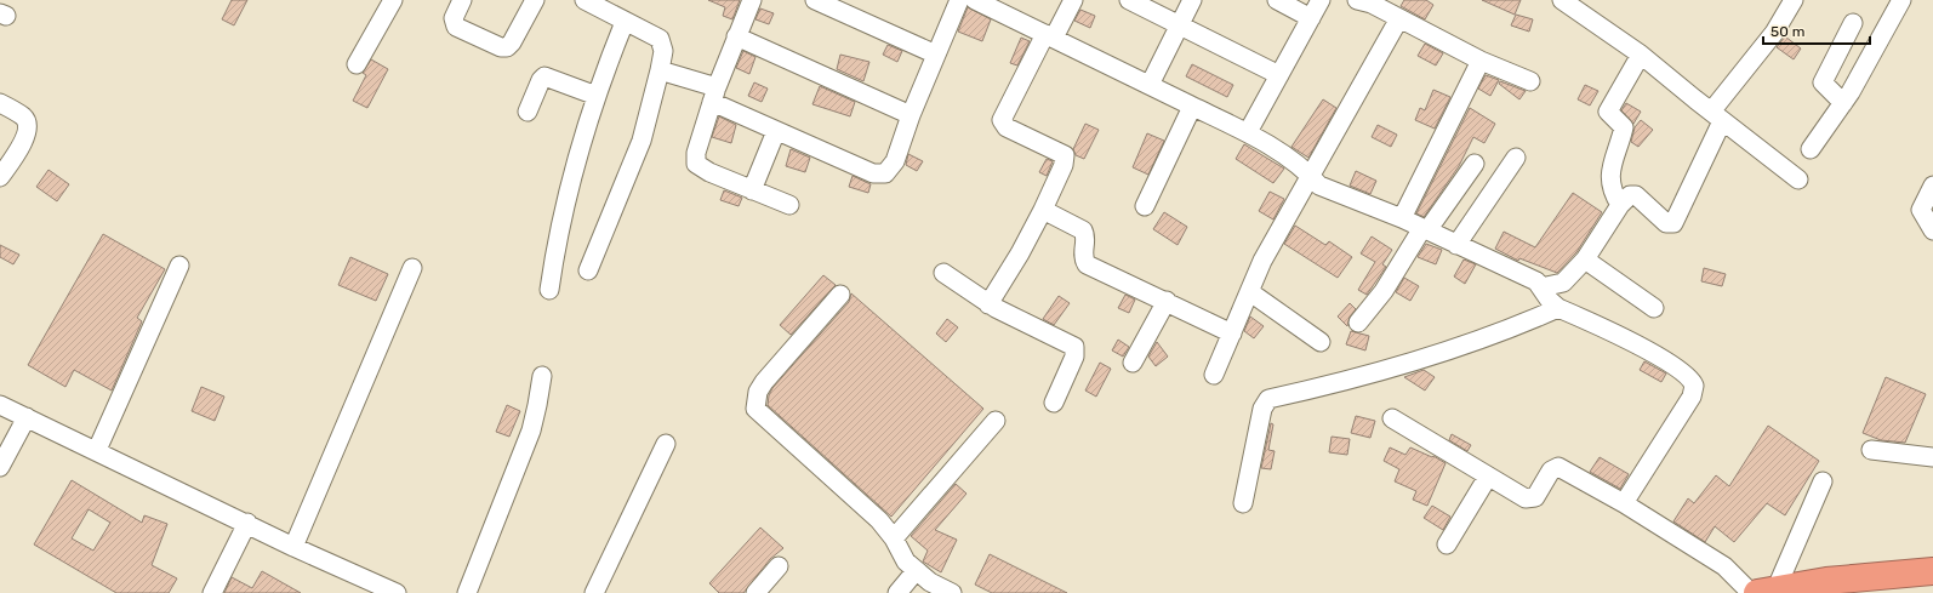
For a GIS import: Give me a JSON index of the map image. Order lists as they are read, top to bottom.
{
  "scale_bar": "50 m"
}
